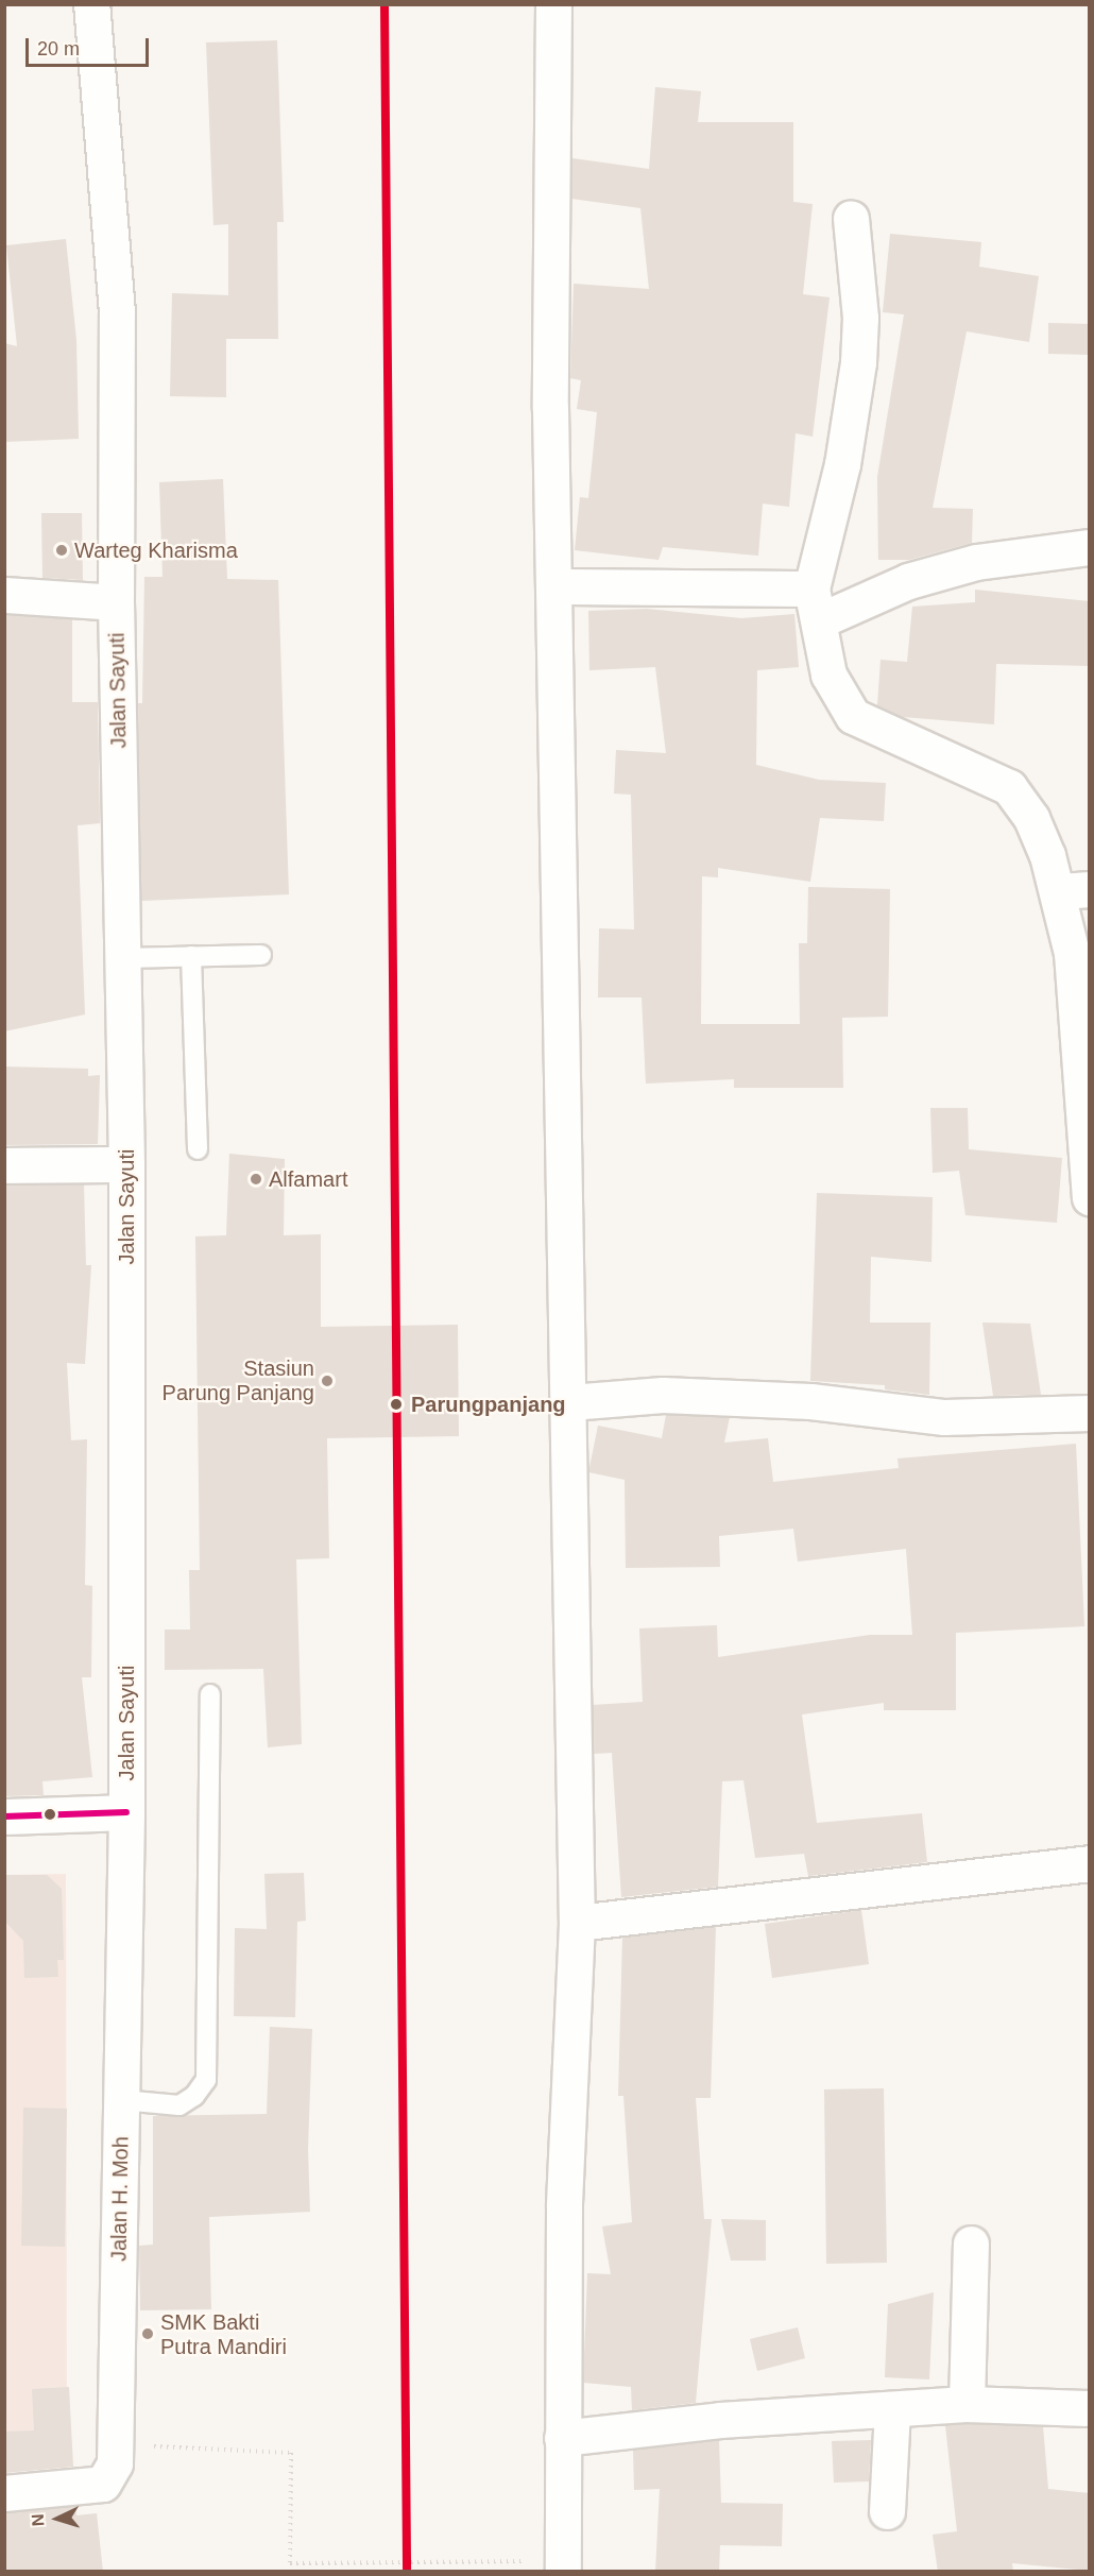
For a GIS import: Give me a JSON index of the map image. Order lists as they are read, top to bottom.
{
  "streets": {
    "street": ["Jalan Sayuti", "Jalan H. Moh"]
  },
  "crossings": [
    ["Jalan Sayuti", "Jalan H. Moh"]
  ],
  "places": [
    "Warteg Kharisma",
    "Alfamart",
    "Stasiun Parung Panjang",
    "Parungpanjang",
    "SMK Bakti Putra Mandiri"
  ],
  "scale_bar": "20 m",
  "north": "left"
}
